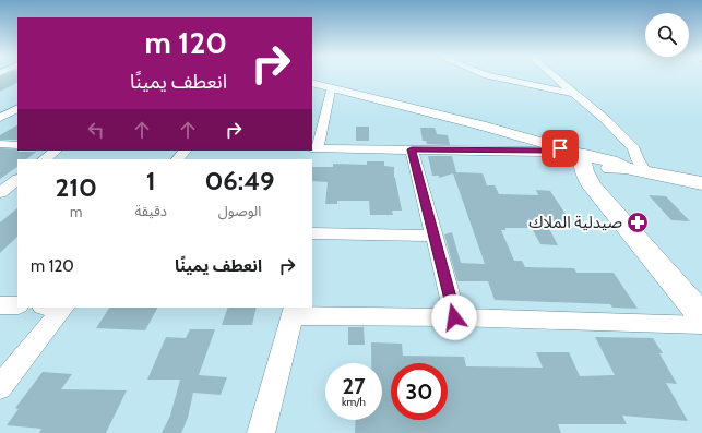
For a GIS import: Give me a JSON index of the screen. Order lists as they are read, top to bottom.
{
  "places": {
    "pharmacy": ["صيدلية الملاك"]
  },
  "page": {
    "turn": ["120 m", "انعطف يمينًا"],
    "eta": [
      "06:49",
      "الوصول",
      "1",
      "دقيقة",
      "210",
      "m"
    ],
    "list": [
      {
        "name": "انعطف يمينًا",
        "value": "120 m"
      }
    ],
    "speed": "27 km/h",
    "limit": "30"
  }
}
